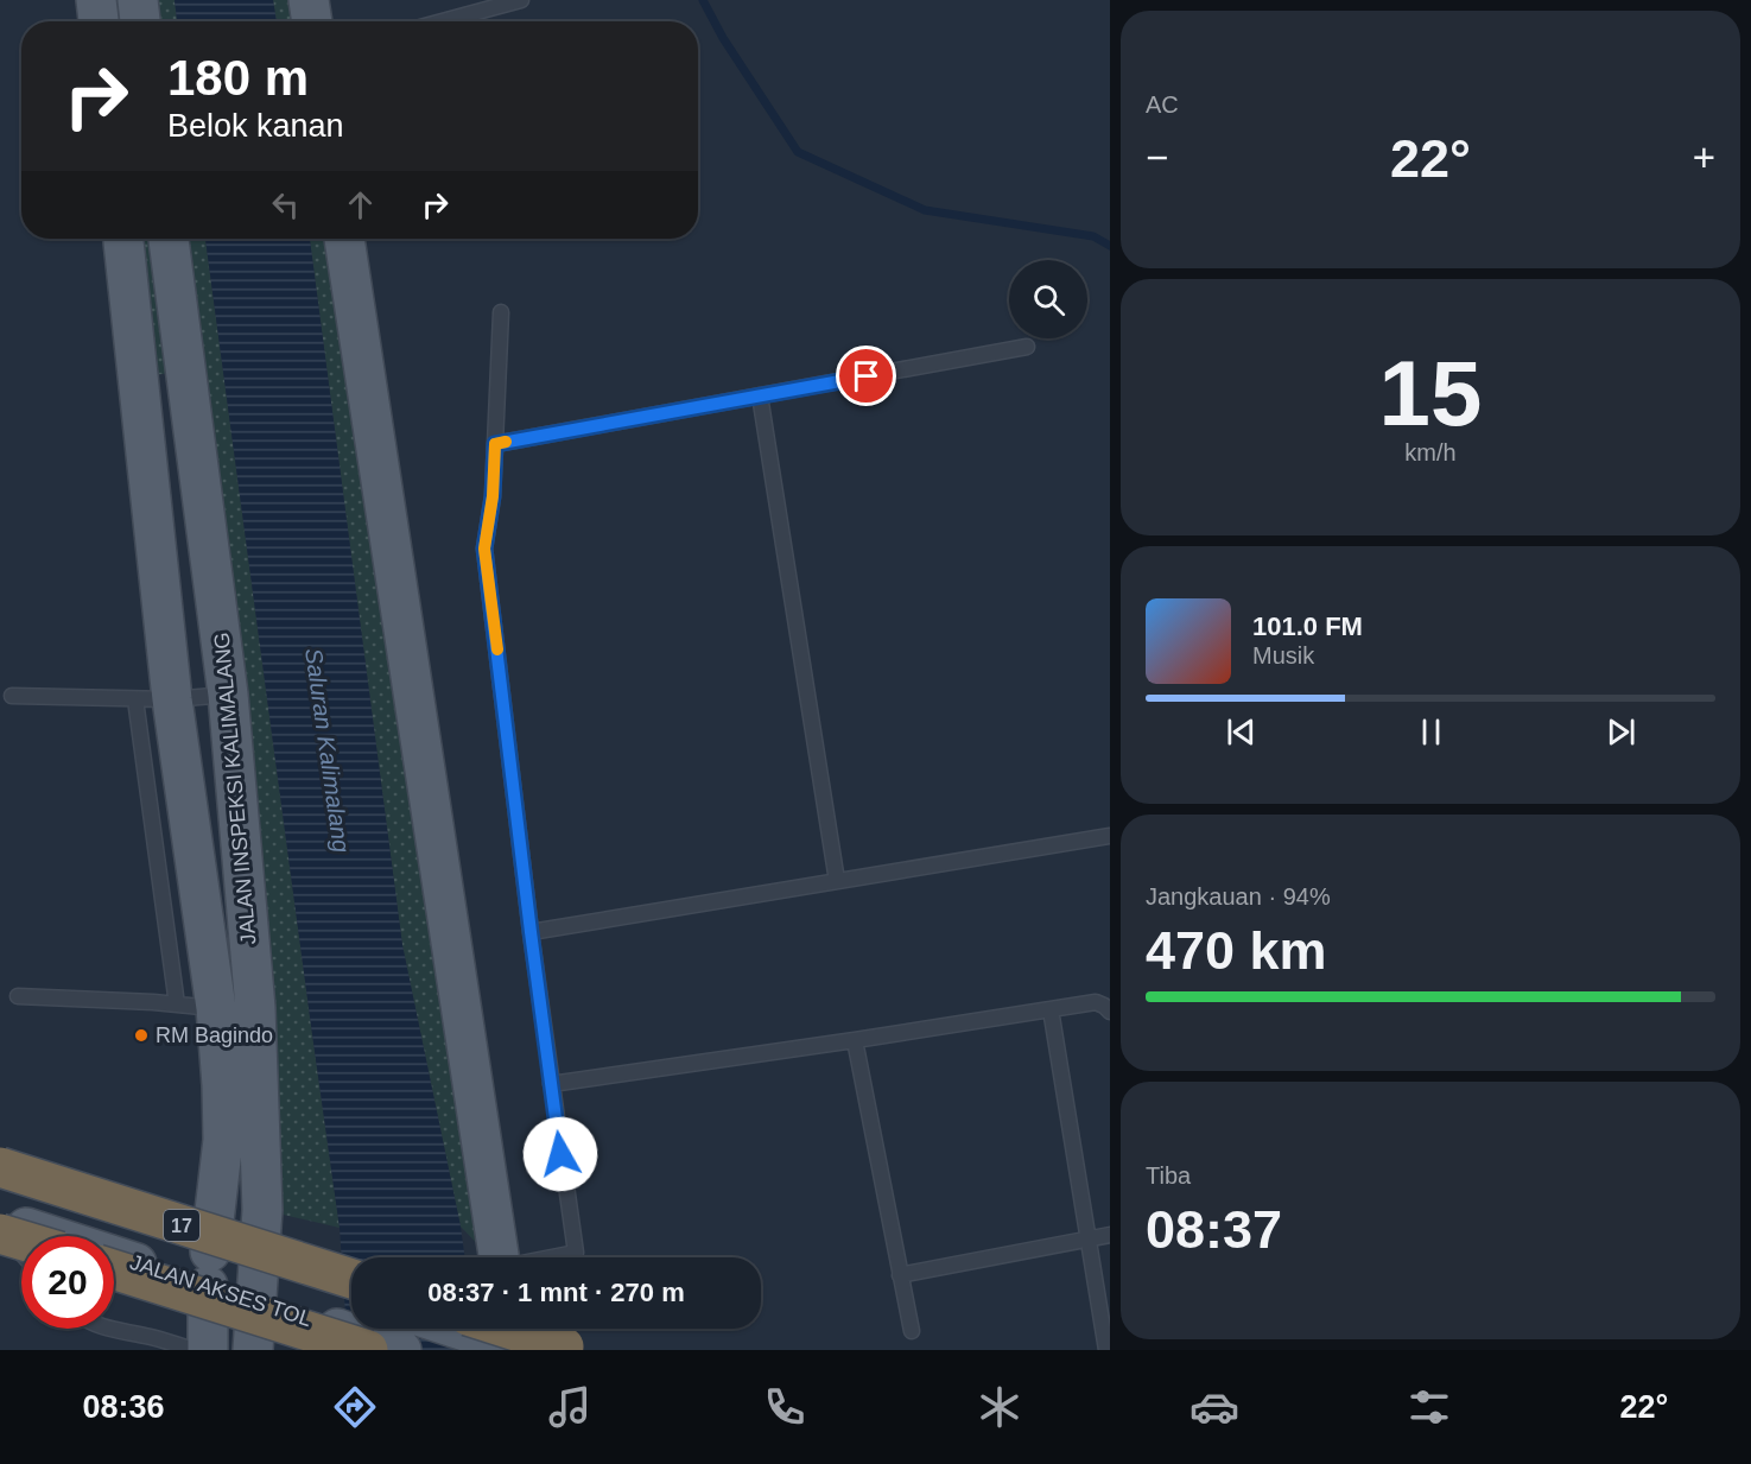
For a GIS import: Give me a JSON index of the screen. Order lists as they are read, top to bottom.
{
  "streets": {
    "highway": ["17"],
    "main road": ["JALAN INSPEKSI KALIMALANG", "JALAN AKSES TOL"]
  },
  "crossings": [
    ["JALAN INSPEKSI KALIMALANG", "JALAN AKSES TOL"]
  ],
  "water": ["Saluran Kalimalang"],
  "places": ["RM Bagindo"],
  "page": {
    "tile": [
      "AC",
      ["15", "km/h"],
      ["Jangkauan · 94%", "470 km"],
      ["Tiba", "08:37"]
    ],
    "turn": ["180 m", "Belok kanan"],
    "heat": ["−", "22°", "+"],
    "song": ["101.0 FM", "Musik"],
    "limit": "20",
    "trip": "08:37 · 1 mnt · 270 m",
    "tabs": ["08:36", "22°"]
  }
}
